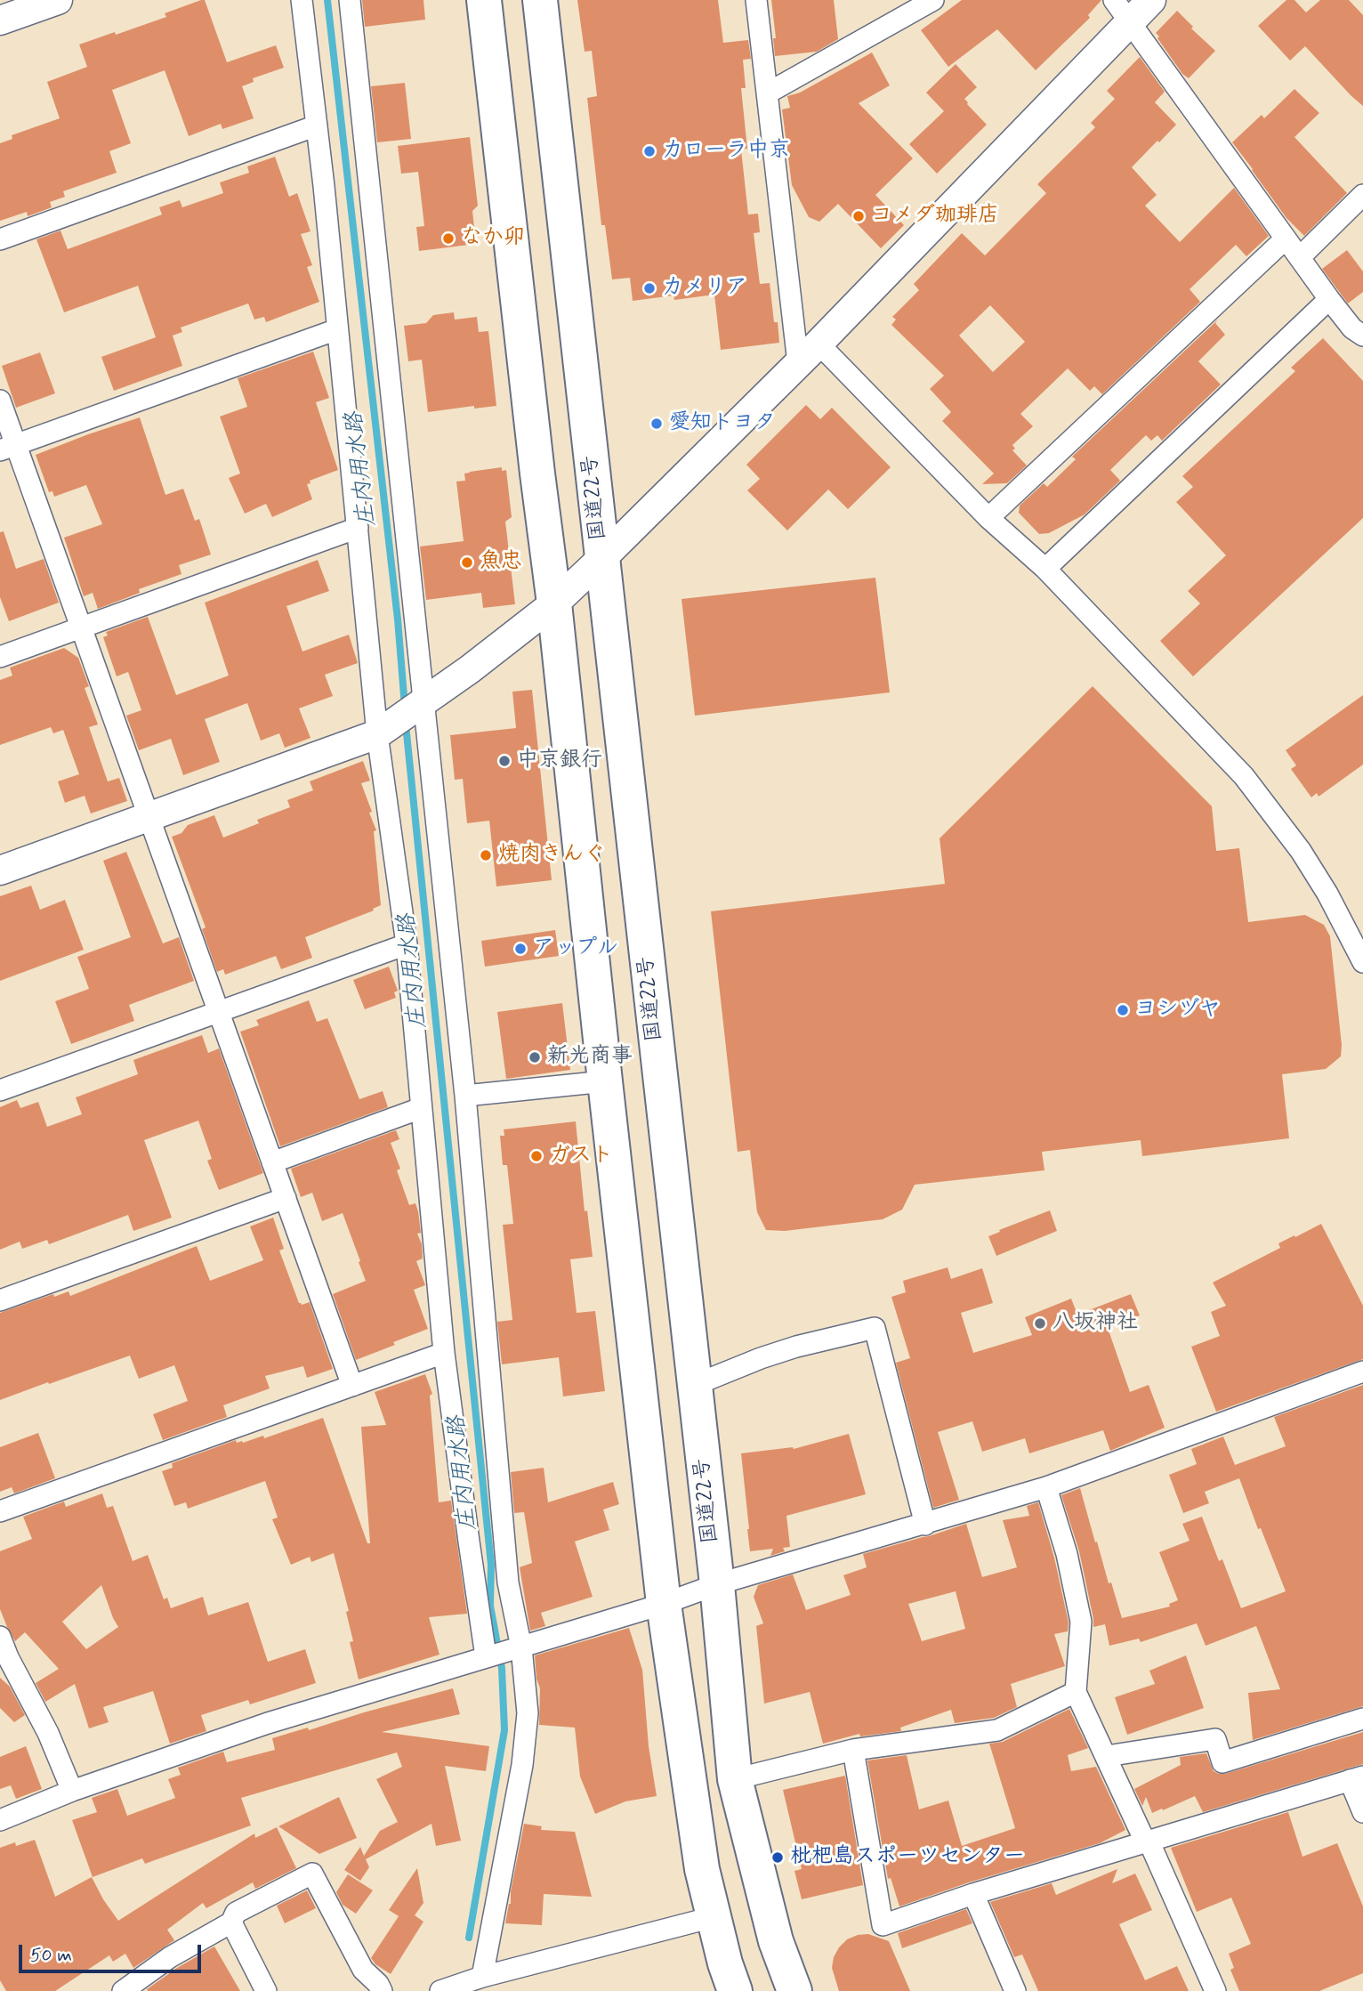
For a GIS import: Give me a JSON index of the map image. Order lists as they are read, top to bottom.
{
  "streets": {
    "highway": ["国道22号"]
  },
  "water": ["庄内用水路"],
  "places": [
    "カローラ中京",
    "コメダ珈琲店",
    "なか卯",
    "カメリア",
    "愛知トヨタ",
    "魚忠",
    "中京銀行",
    "焼肉きんぐ",
    "アップル",
    "ヨシヅヤ",
    "新光商事",
    "ガスト",
    "八坂神社",
    "枇杷島スポーツセンター"
  ],
  "scale_bar": "50 m"
}
